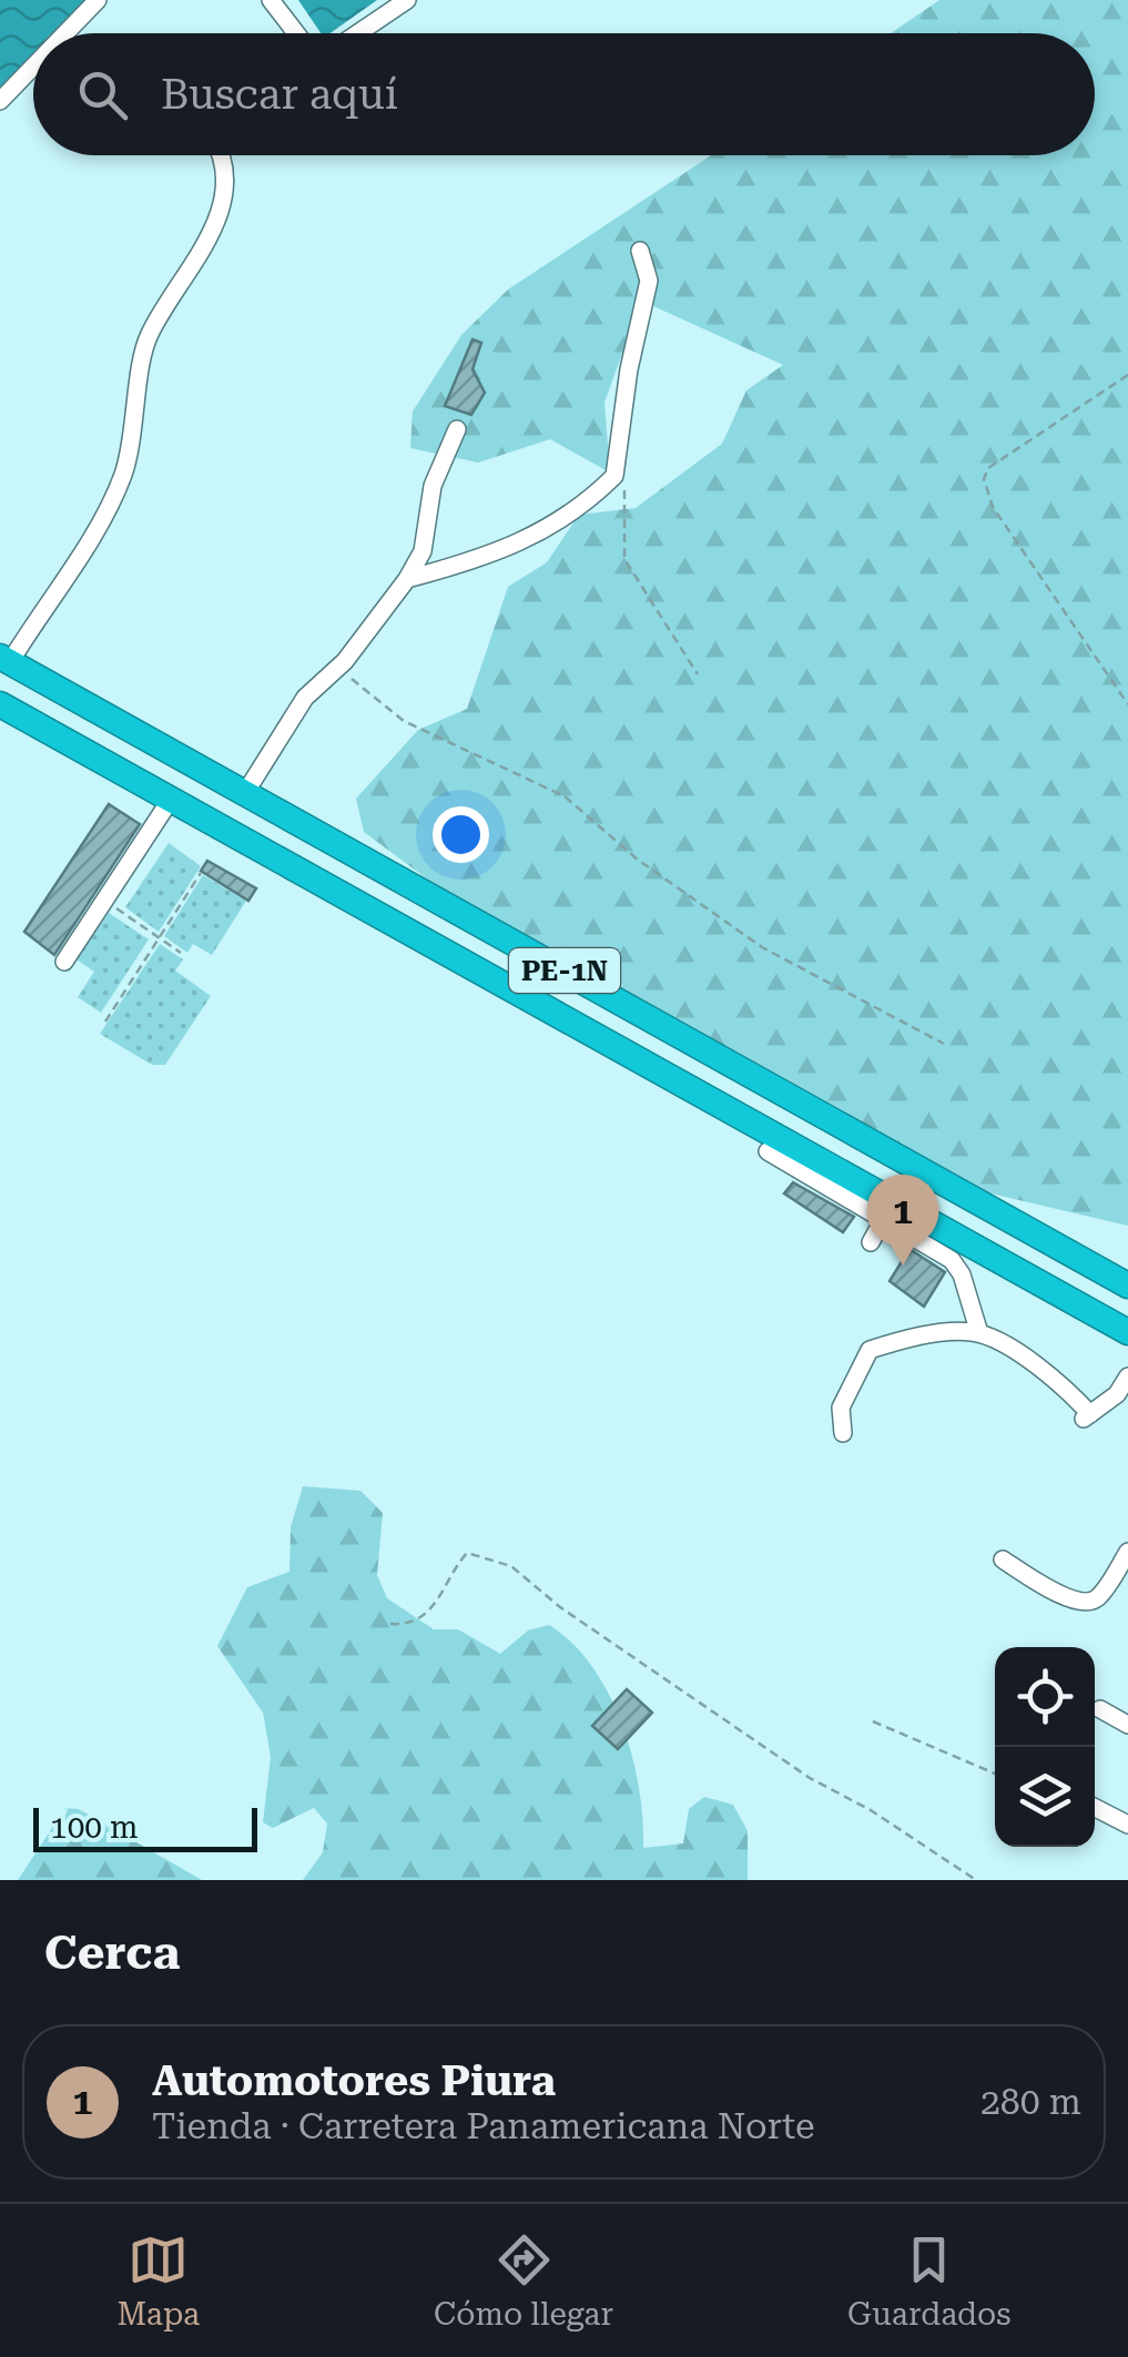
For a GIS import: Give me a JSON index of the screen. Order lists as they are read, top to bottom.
{
  "streets": {
    "highway": ["PE-1N"]
  },
  "scale_bar": "100 m",
  "page": {
    "search": "Buscar aquí",
    "pins": "1",
    "scale": "100 m",
    "heading": "Cerca",
    "list": [
      {
        "mark": "1",
        "name": "Automotores Piura",
        "note": "Tienda · Carretera Panamericana Norte",
        "value": "280 m"
      }
    ],
    "nav": ["Mapa", "Cómo llegar", "Guardados"]
  }
}
